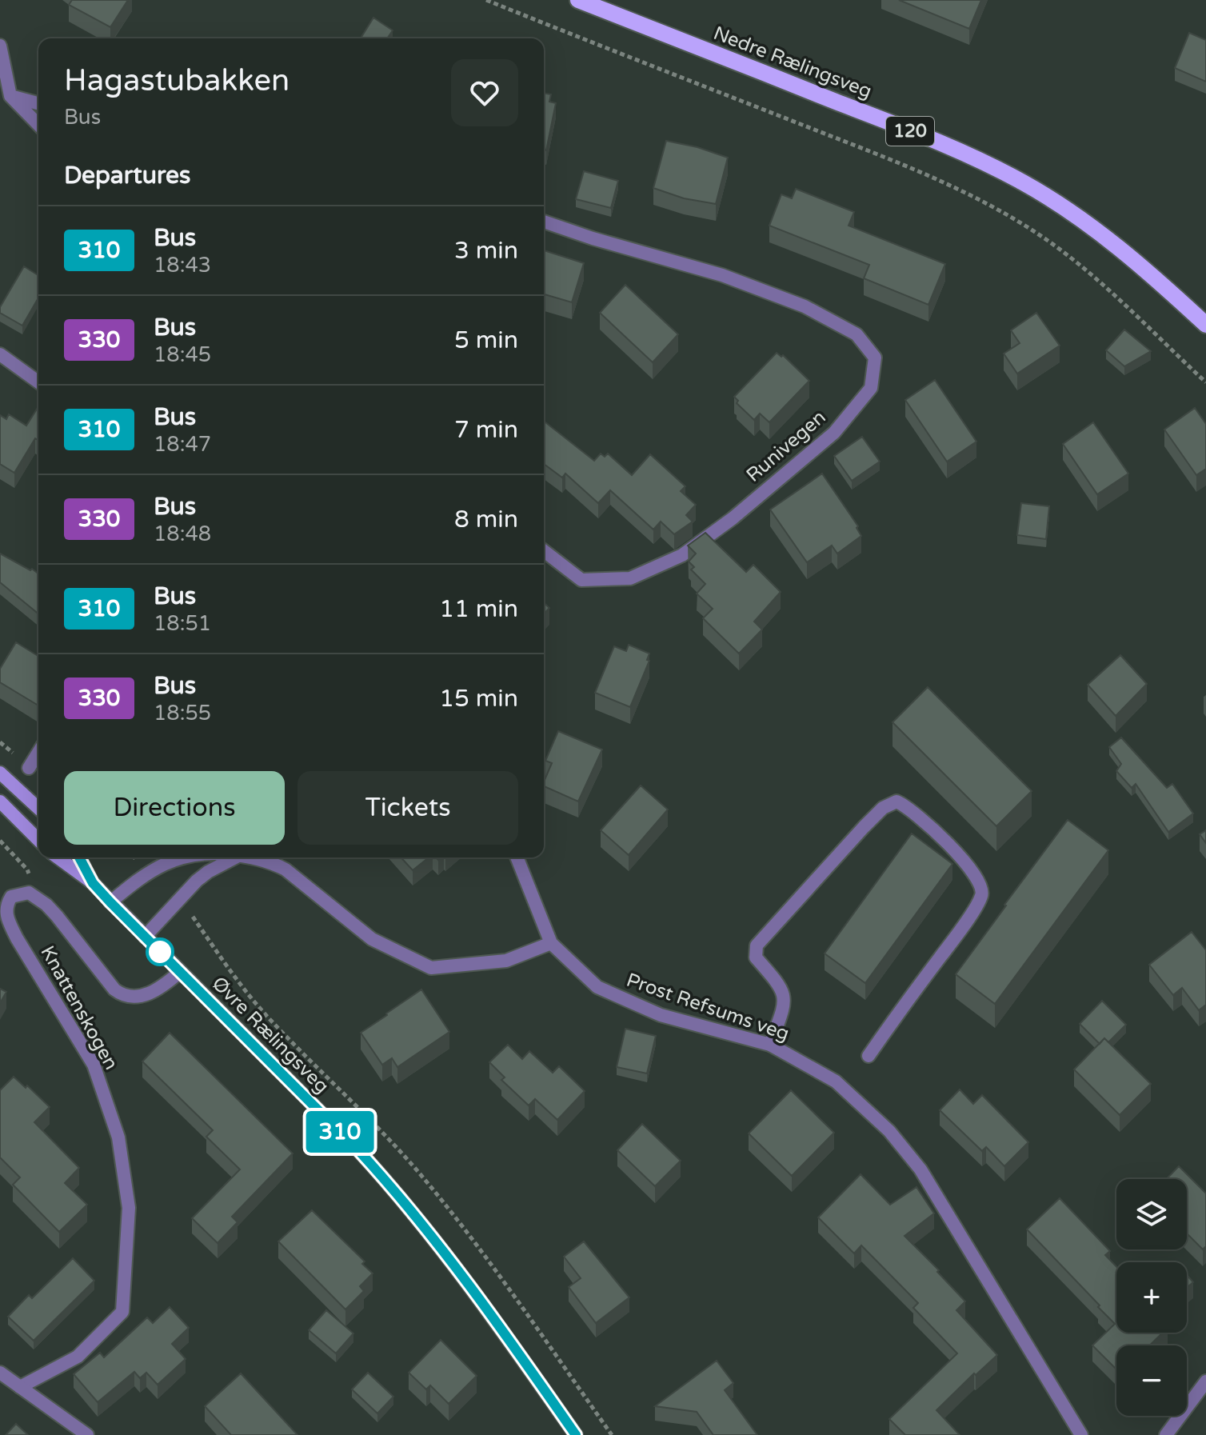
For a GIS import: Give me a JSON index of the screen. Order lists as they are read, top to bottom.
{
  "streets": {
    "main road": ["Nedre Rælingsveg", "120", "Øvre Rælingsveg"],
    "street": ["Runivegen", "Prost Refsums veg", "Knattenskogen"]
  },
  "crossings": [
    ["Knattenskogen", "Øvre Rælingsveg"]
  ],
  "lines": ["bus line 310"],
  "page": {
    "on_map": "310",
    "heading": [
      ["Hagastubakken", "Bus"],
      "Departures"
    ],
    "list": [
      {
        "mark": "310",
        "name": "Bus",
        "note": "18:43",
        "value": "3 min"
      },
      {
        "mark": "330",
        "name": "Bus",
        "note": "18:45",
        "value": "5 min"
      },
      {
        "mark": "310",
        "name": "Bus",
        "note": "18:47",
        "value": "7 min"
      },
      {
        "mark": "330",
        "name": "Bus",
        "note": "18:48",
        "value": "8 min"
      },
      {
        "mark": "310",
        "name": "Bus",
        "note": "18:51",
        "value": "11 min"
      },
      {
        "mark": "330",
        "name": "Bus",
        "note": "18:55",
        "value": "15 min"
      }
    ],
    "buttons": ["Directions", "Tickets"],
    "map_buttons": ["+", "−"]
  }
}
